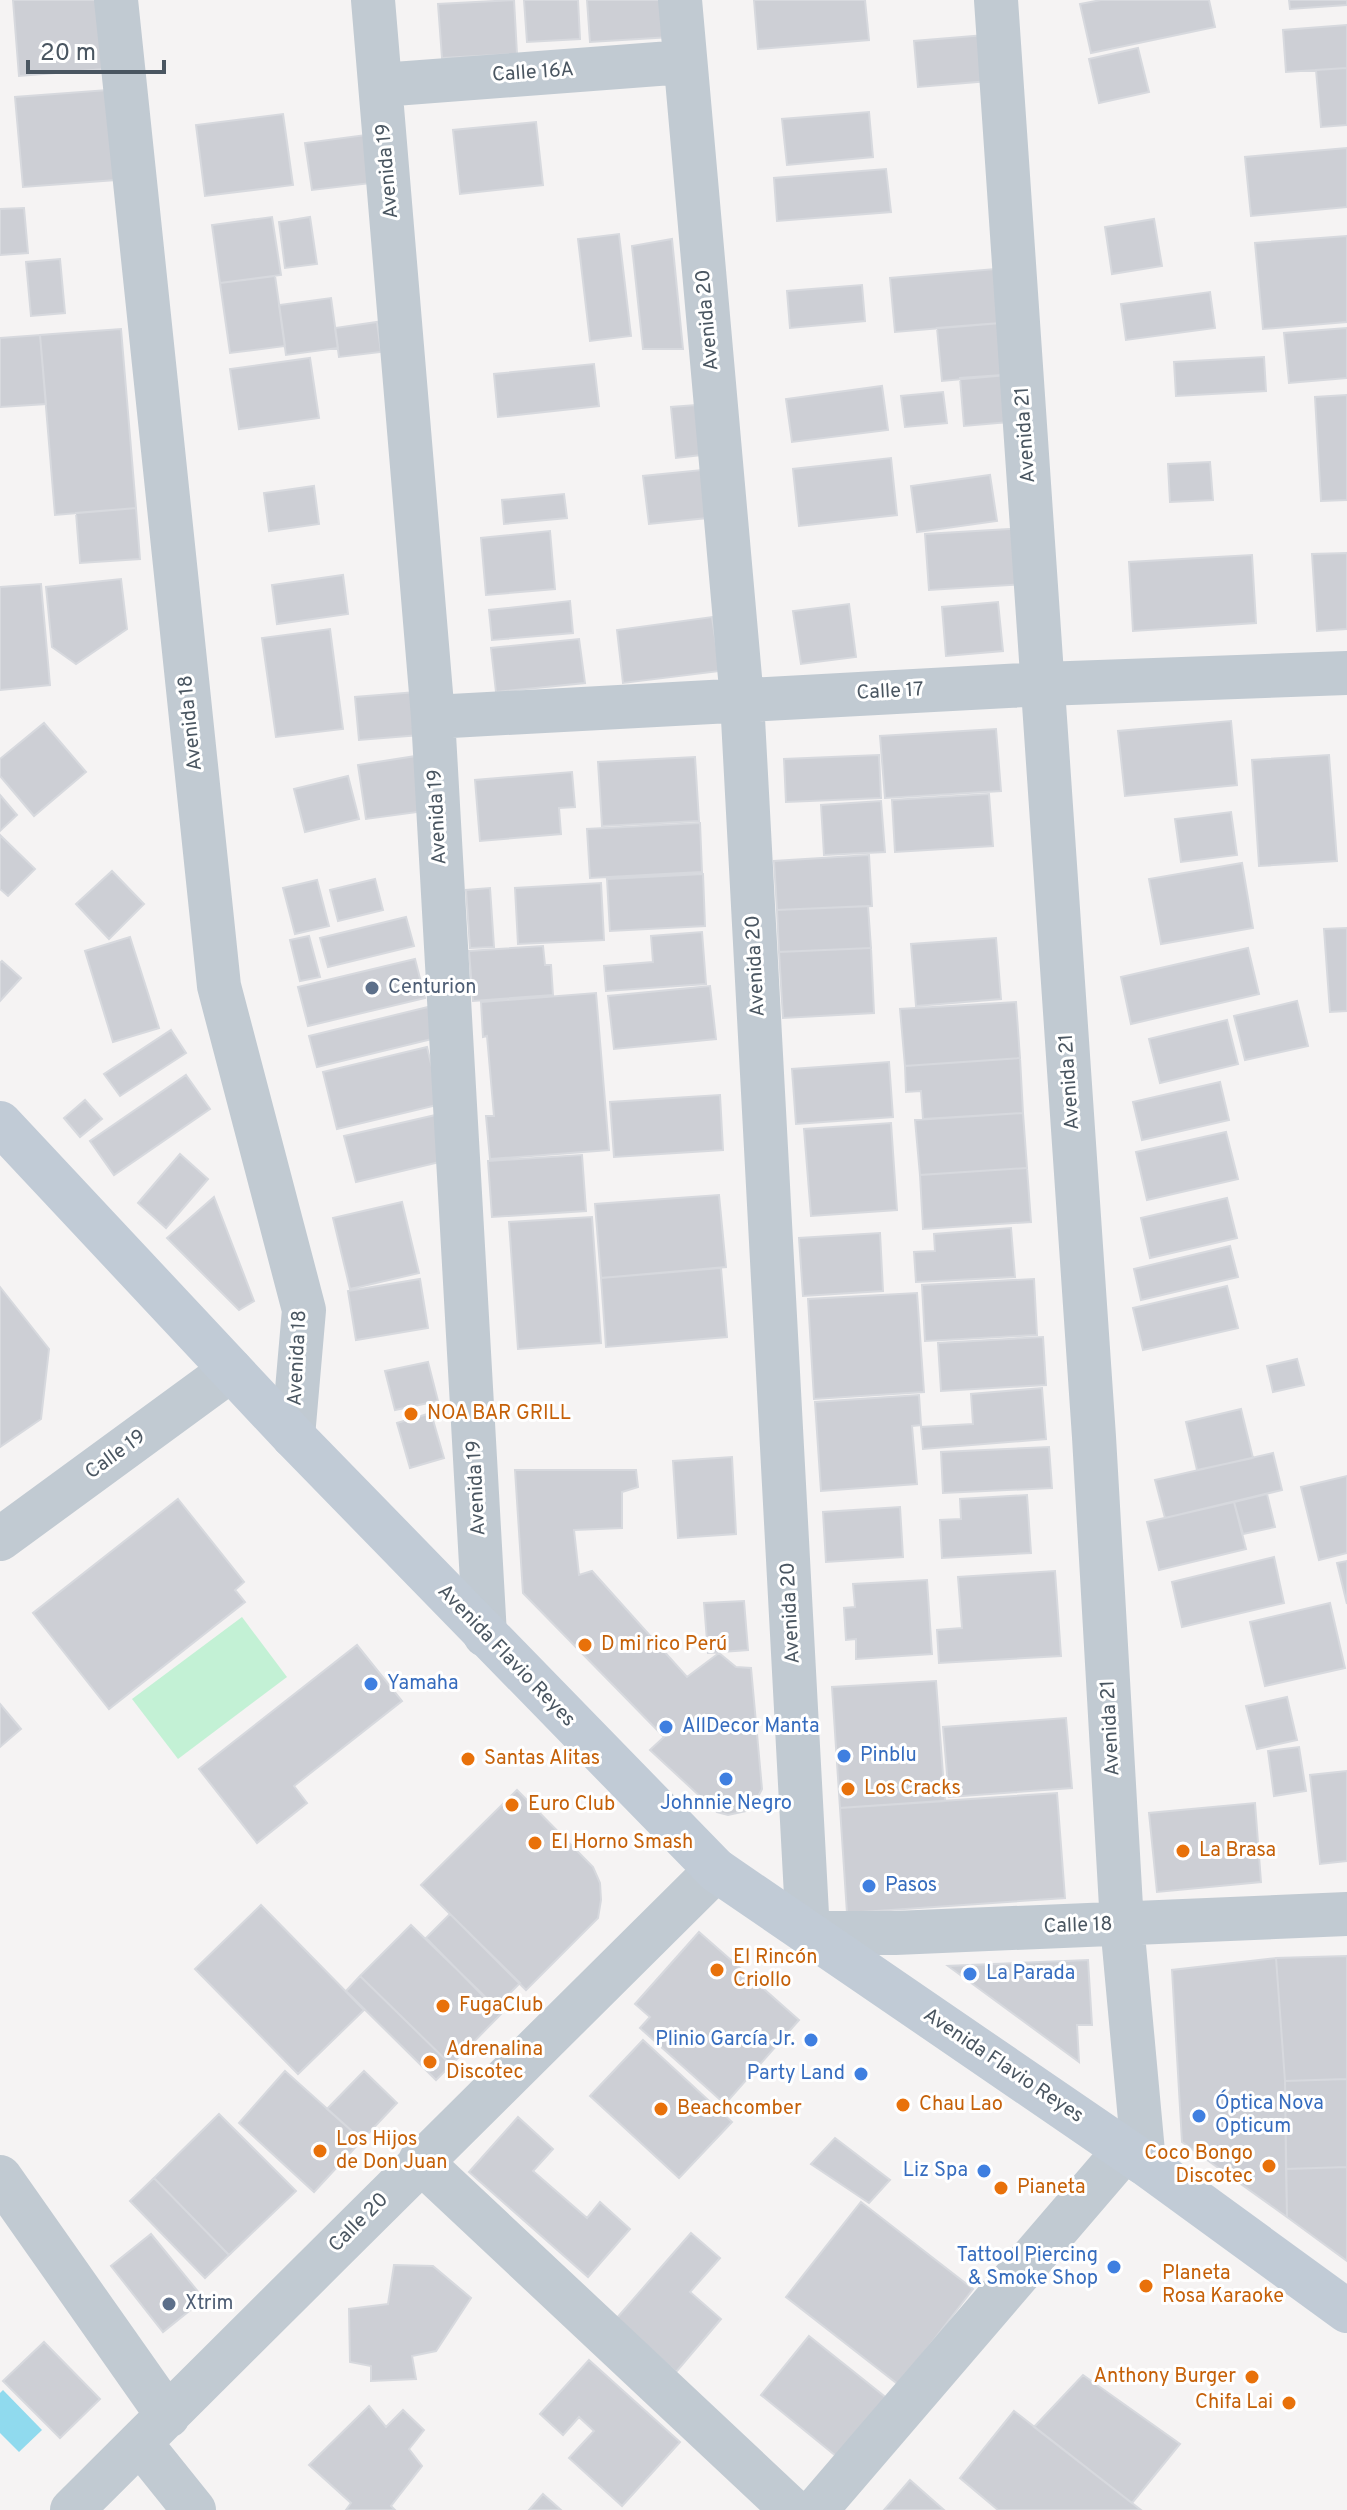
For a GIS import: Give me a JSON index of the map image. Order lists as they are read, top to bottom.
{
  "streets": {
    "street": [
      "Calle 16A",
      "Avenida 19",
      "Avenida 20",
      "Avenida 21",
      "Calle 17",
      "Avenida 18",
      "Calle 19",
      "Avenida Flavio Reyes",
      "Calle 18",
      "Calle 20"
    ]
  },
  "crossings": [
    ["Calle 16A", "Avenida 19"],
    ["Calle 16A", "Avenida 20"],
    ["Avenida 19", "Calle 17"],
    ["Avenida 19", "Avenida Flavio Reyes"],
    ["Avenida 20", "Calle 17"],
    ["Avenida 20", "Avenida Flavio Reyes"],
    ["Avenida 20", "Calle 18"],
    ["Avenida 21", "Calle 17"],
    ["Avenida 21", "Avenida Flavio Reyes"],
    ["Avenida 21", "Calle 18"],
    ["Avenida 18", "Avenida Flavio Reyes"],
    ["Calle 19", "Avenida Flavio Reyes"],
    ["Avenida Flavio Reyes", "Calle 18"],
    ["Avenida Flavio Reyes", "Calle 20"]
  ],
  "places": [
    "Centurion",
    "NOA BAR GRILL",
    "D mi rico Perú",
    "Yamaha",
    "AllDecor Manta",
    "Pinblu",
    "Santas Alitas",
    "Johnnie Negro",
    "Los Cracks",
    "Euro Club",
    "El Horno Smash",
    "La Brasa",
    "Pasos",
    "El Rincón Criollo",
    "La Parada",
    "FugaClub",
    "Plinio García Jr.",
    "Adrenalina Discotec",
    "Party Land",
    "Chau Lao",
    "Beachcomber",
    "Óptica Nova Opticum",
    "Los Hijos de Don Juan",
    "Coco Bongo Discotec",
    "Liz Spa",
    "Pianeta",
    "Tattool Piercing & Smoke Shop",
    "Planeta Rosa Karaoke",
    "Xtrim",
    "Anthony Burger",
    "Chifa Lai"
  ],
  "scale_bar": "20 m"
}
